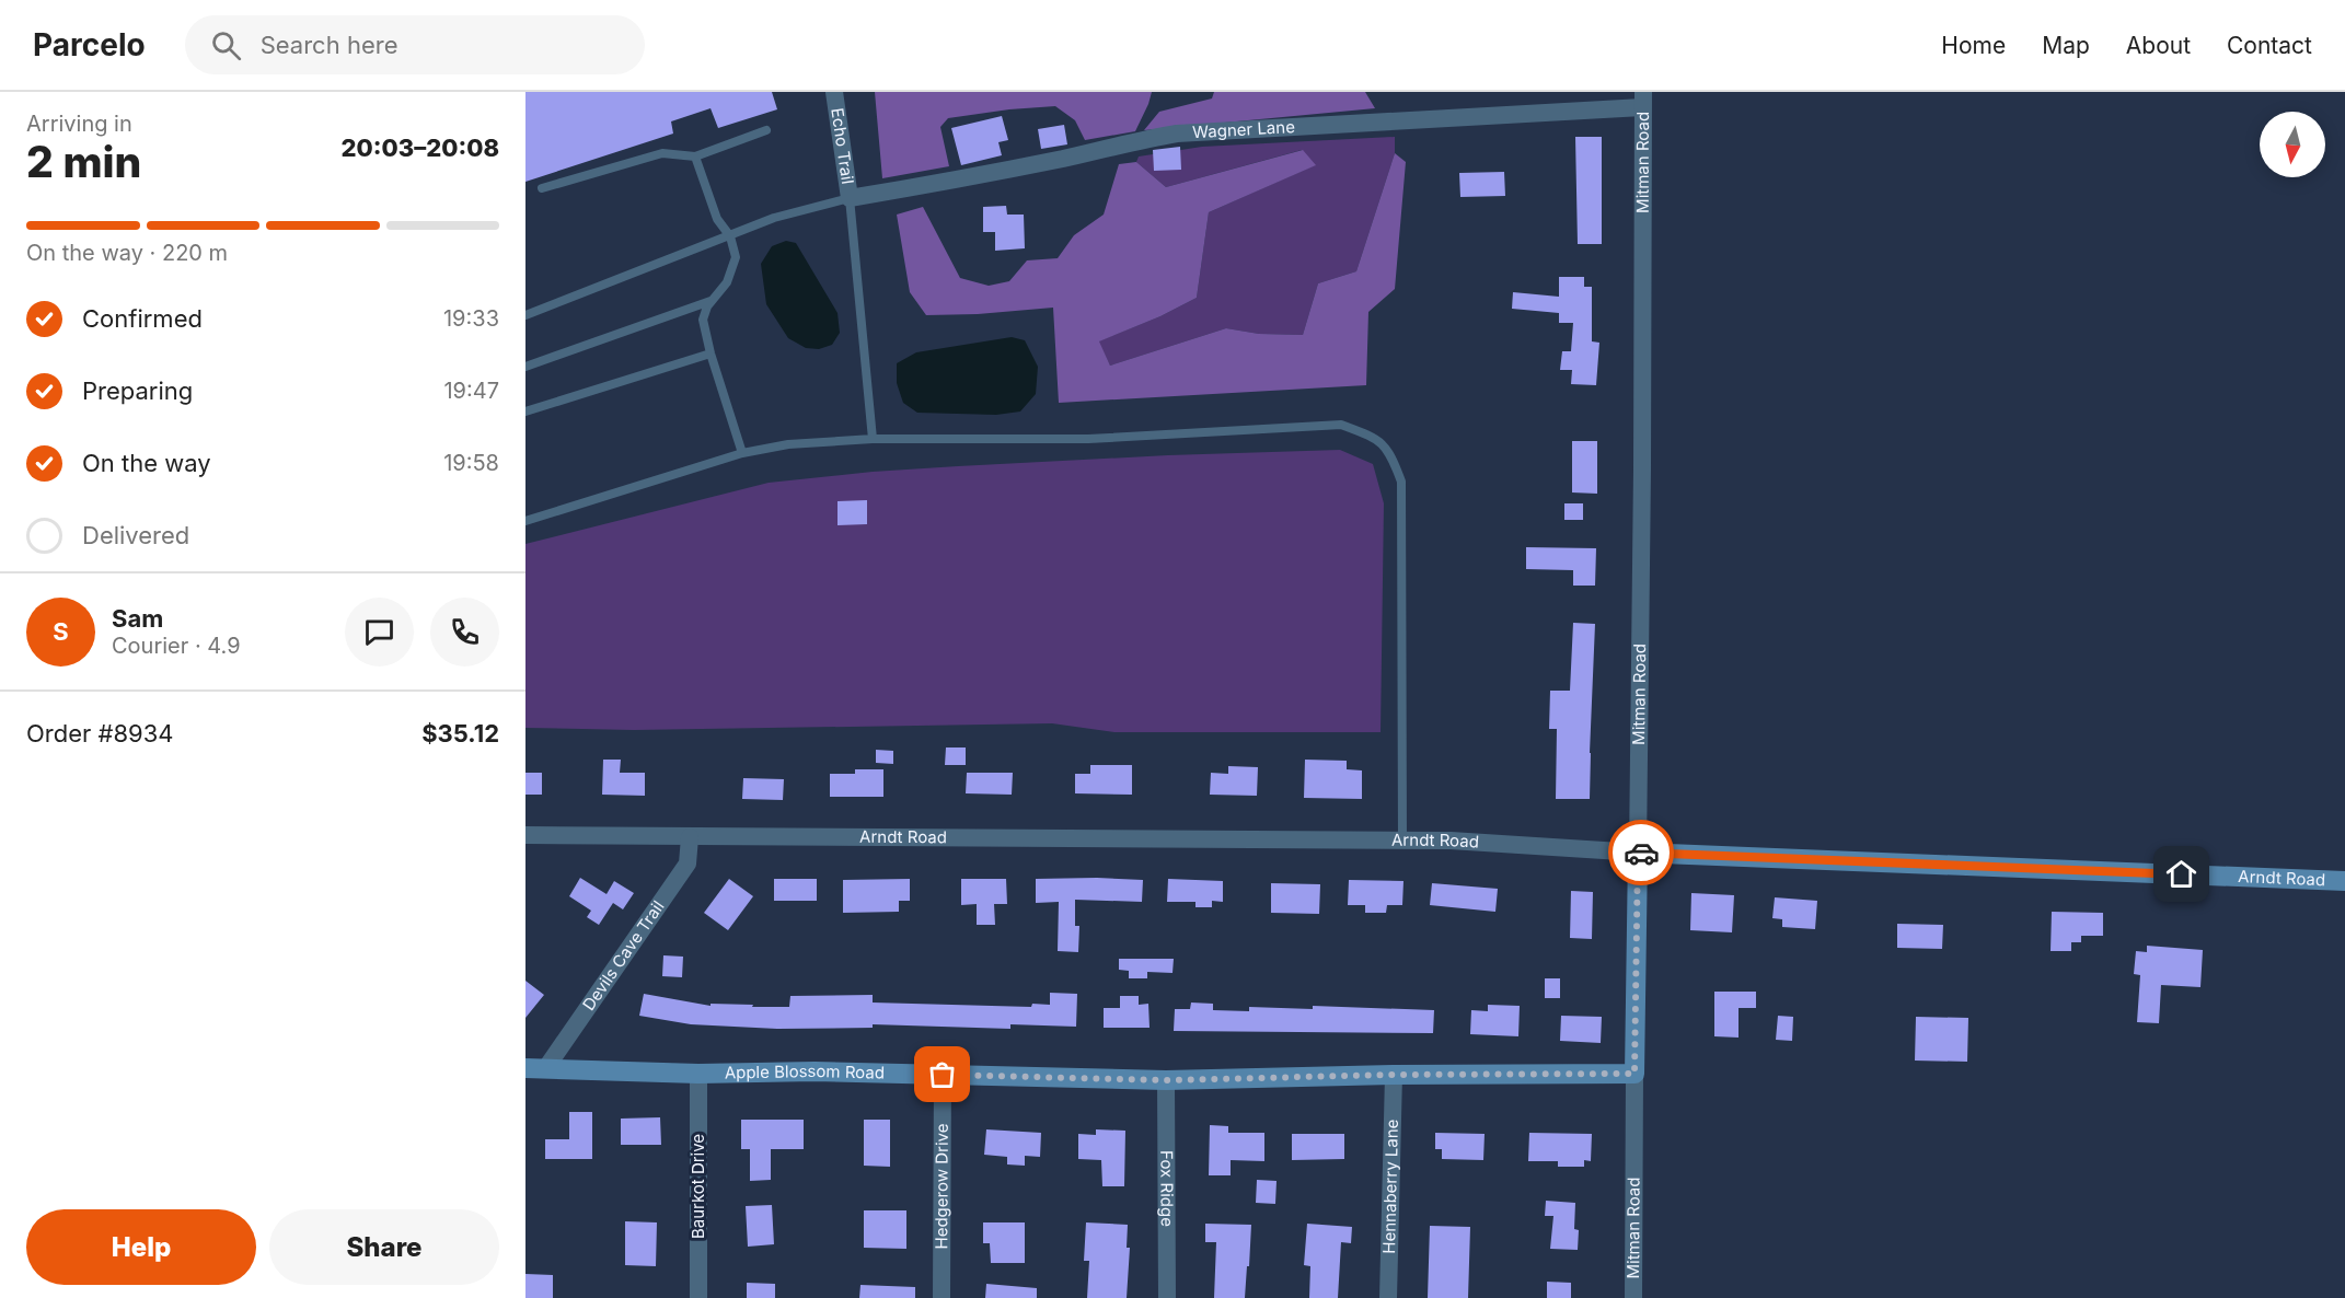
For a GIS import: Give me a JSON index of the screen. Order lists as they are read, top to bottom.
{
  "streets": {
    "street": [
      "Wagner Lane",
      "Echo Trail",
      "Mitman Road",
      "Arndt Road",
      "Devils Cave Trail",
      "Apple Blossom Road",
      "Baurkot Drive",
      "Hedgerow Drive",
      "Hennaberry Lane",
      "Fox Ridge"
    ]
  },
  "crossings": [
    ["Wagner Lane", "Echo Trail"],
    ["Wagner Lane", "Mitman Road"],
    ["Mitman Road", "Arndt Road"],
    ["Mitman Road", "Apple Blossom Road"],
    ["Arndt Road", "Devils Cave Trail"],
    ["Devils Cave Trail", "Apple Blossom Road"],
    ["Apple Blossom Road", "Baurkot Drive"],
    ["Apple Blossom Road", "Hedgerow Drive"],
    ["Apple Blossom Road", "Hennaberry Lane"],
    ["Apple Blossom Road", "Fox Ridge"]
  ],
  "north": "bottom",
  "page": {
    "header": "Parcelo",
    "search": "Search here",
    "nav": [
      "Home",
      "Map",
      "About",
      "Contact"
    ],
    "heading": ["2 min", "Arriving in", "20:03–20:08"],
    "panel": [
      "Sam",
      "Courier · 4.9",
      "Order #8934",
      "$35.12"
    ],
    "bar": "On the way · 220 m",
    "list": [
      ["Confirmed", "19:33"],
      ["Preparing", "19:47"],
      ["On the way", "19:58"],
      "Delivered"
    ],
    "round": "S",
    "buttons": ["Help", "Share"]
  }
}
